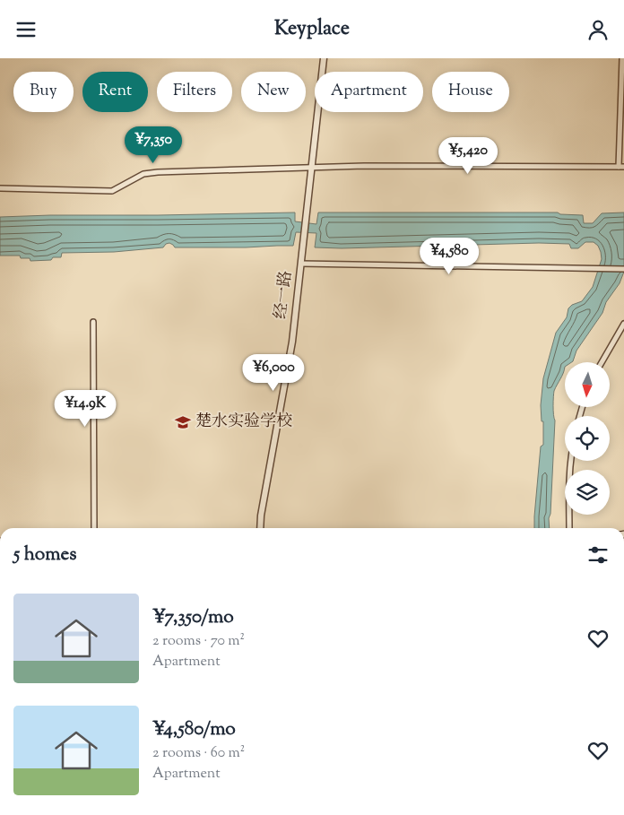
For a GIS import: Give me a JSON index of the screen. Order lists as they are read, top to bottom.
{
  "streets": {
    "street": ["经一路"]
  },
  "places": {
    "school or university": ["楚水实验学校"]
  },
  "north": "bottom",
  "page": {
    "header": "Keyplace",
    "chip": [
      "Buy",
      "Rent",
      "Filters",
      "New",
      "Apartment",
      "House"
    ],
    "price": [
      "¥7,350",
      "¥5,420",
      "¥4,580",
      "¥6,000",
      "¥14.9K"
    ],
    "heading": "5 homes",
    "list": [
      {
        "name": "¥7,350/mo",
        "note": "2 rooms · 70 m² · Apartment"
      },
      {
        "name": "¥4,580/mo",
        "note": "2 rooms · 60 m² · Apartment"
      }
    ]
  }
}
